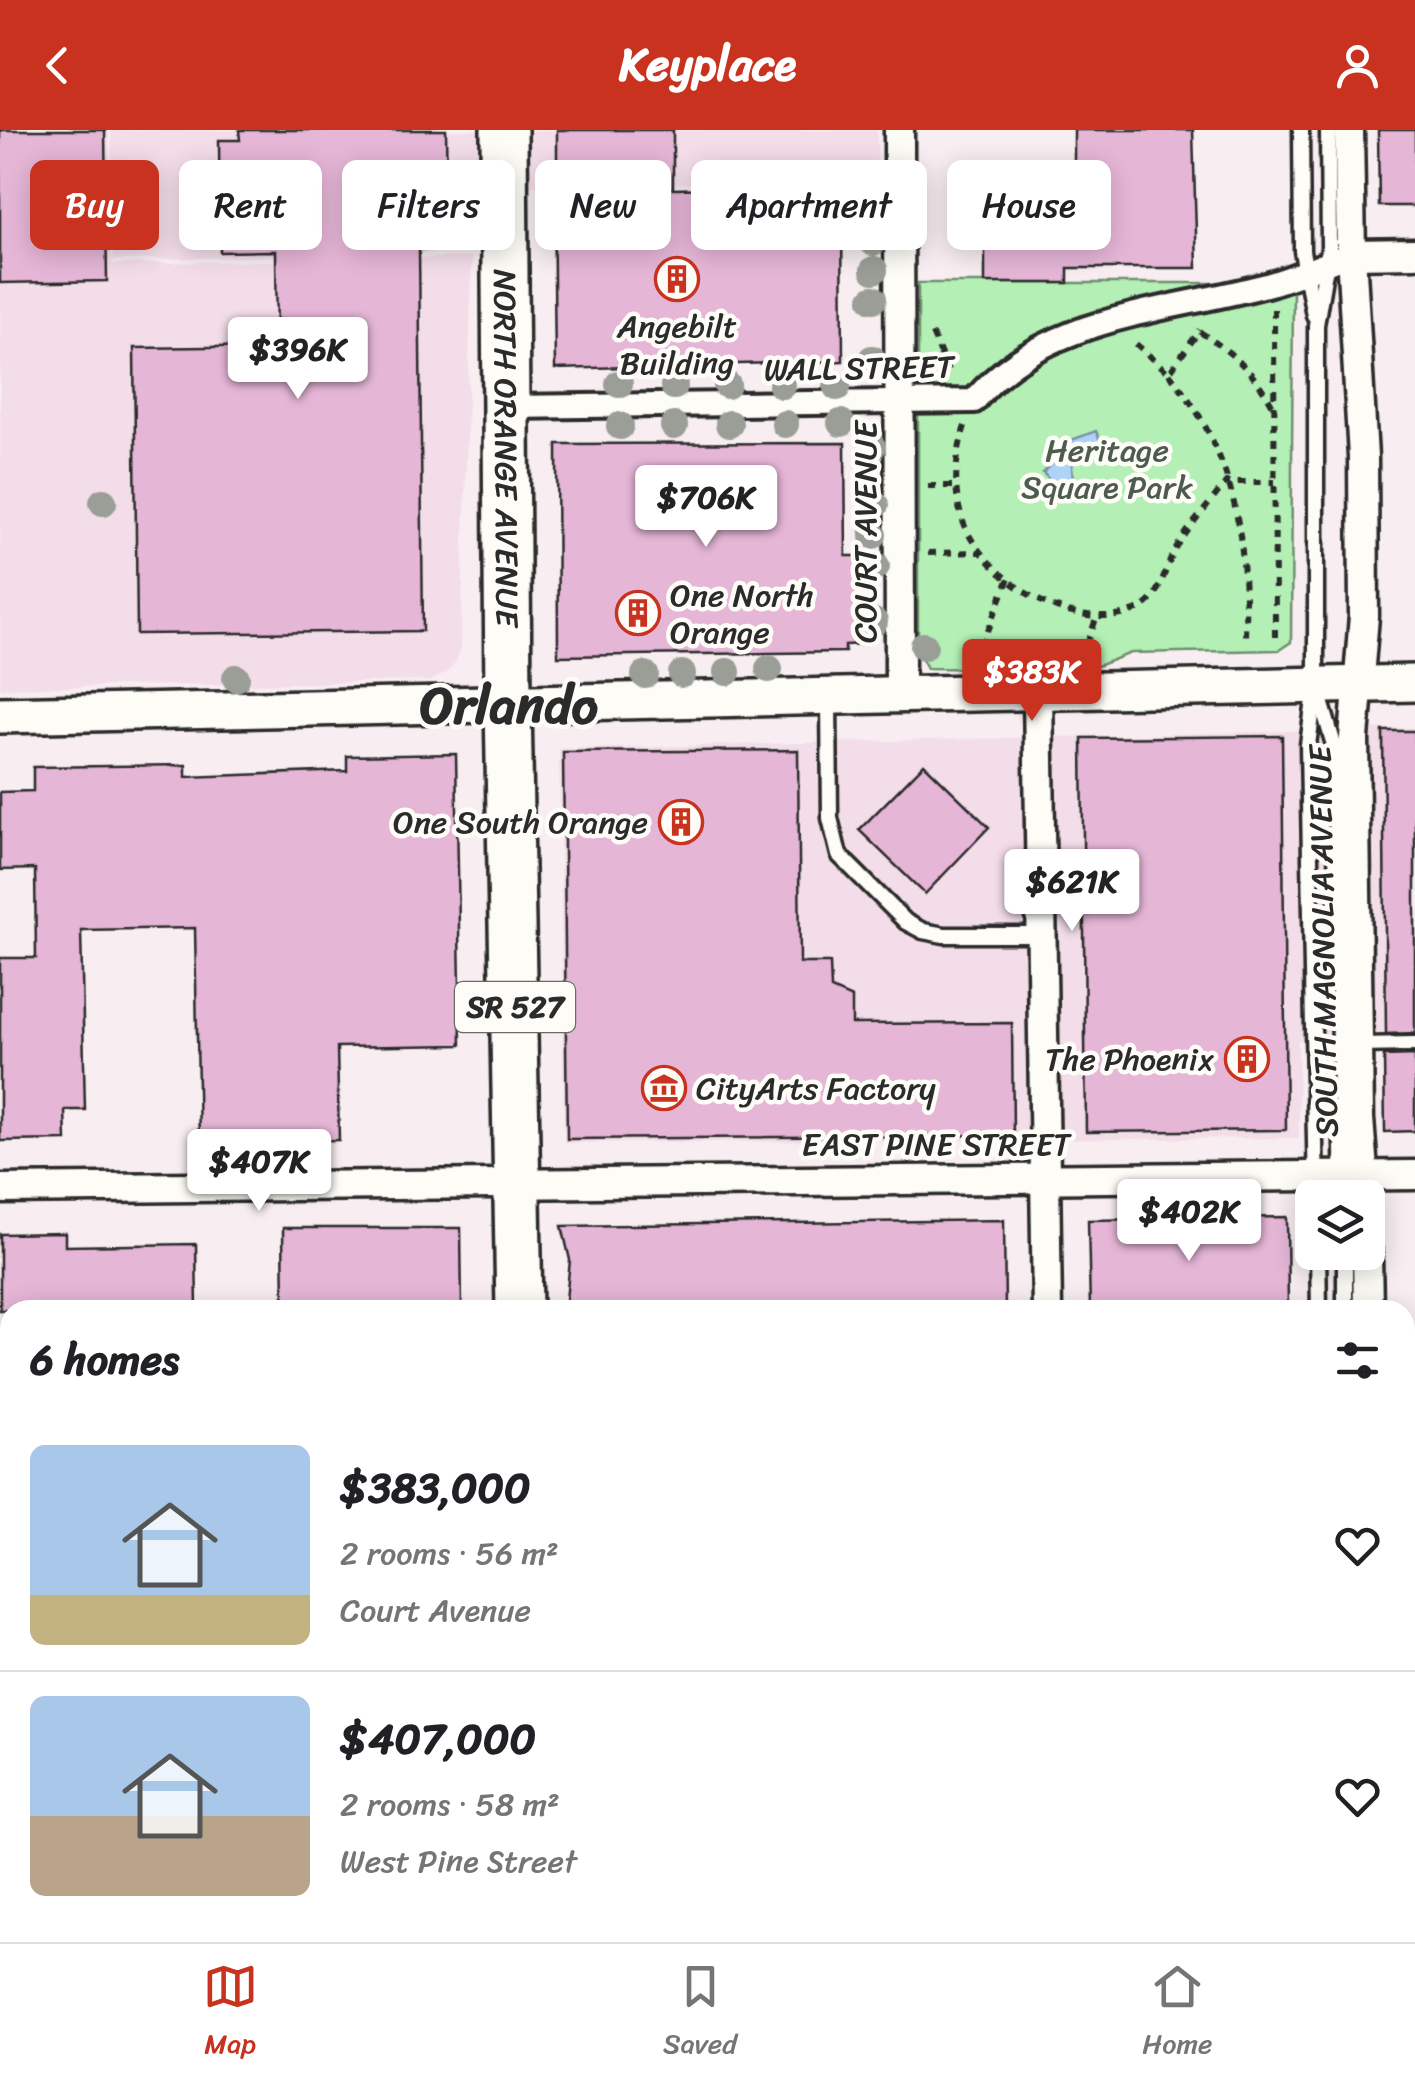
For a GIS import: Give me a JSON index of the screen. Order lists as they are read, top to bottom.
{
  "streets": {
    "main road": ["NORTH ORANGE AVENUE", "SR 527"],
    "street": [
      "WALL STREET",
      "COURT AVENUE",
      "SOUTH MAGNOLIA AVENUE",
      "EAST PINE STREET"
    ]
  },
  "crossings": [
    ["WALL STREET", "NORTH ORANGE AVENUE"],
    ["WALL STREET", "COURT AVENUE"],
    ["WALL STREET", "SOUTH MAGNOLIA AVENUE"],
    ["NORTH ORANGE AVENUE", "SR 527"],
    ["SR 527", "EAST PINE STREET"]
  ],
  "districts": ["Orlando"],
  "parks": ["Heritage Square Park"],
  "places": {
    "building": [
      "Angebilt Building",
      "One North Orange",
      "One South Orange",
      "The Phoenix"
    ],
    "museum": ["CityArts Factory"]
  },
  "page": {
    "header": "Keyplace",
    "chip": [
      "Buy",
      "Rent",
      "Filters",
      "New",
      "Apartment",
      "House"
    ],
    "price": [
      "$396K",
      "$706K",
      "$383K",
      "$621K",
      "$407K",
      "$402K"
    ],
    "heading": "6 homes",
    "list": [
      {
        "name": "$383,000",
        "note": "2 rooms · 56 m² · Court Avenue"
      },
      {
        "name": "$407,000",
        "note": "2 rooms · 58 m² · West Pine Street"
      }
    ],
    "tabs": ["Map", "Saved", "Home"]
  }
}
